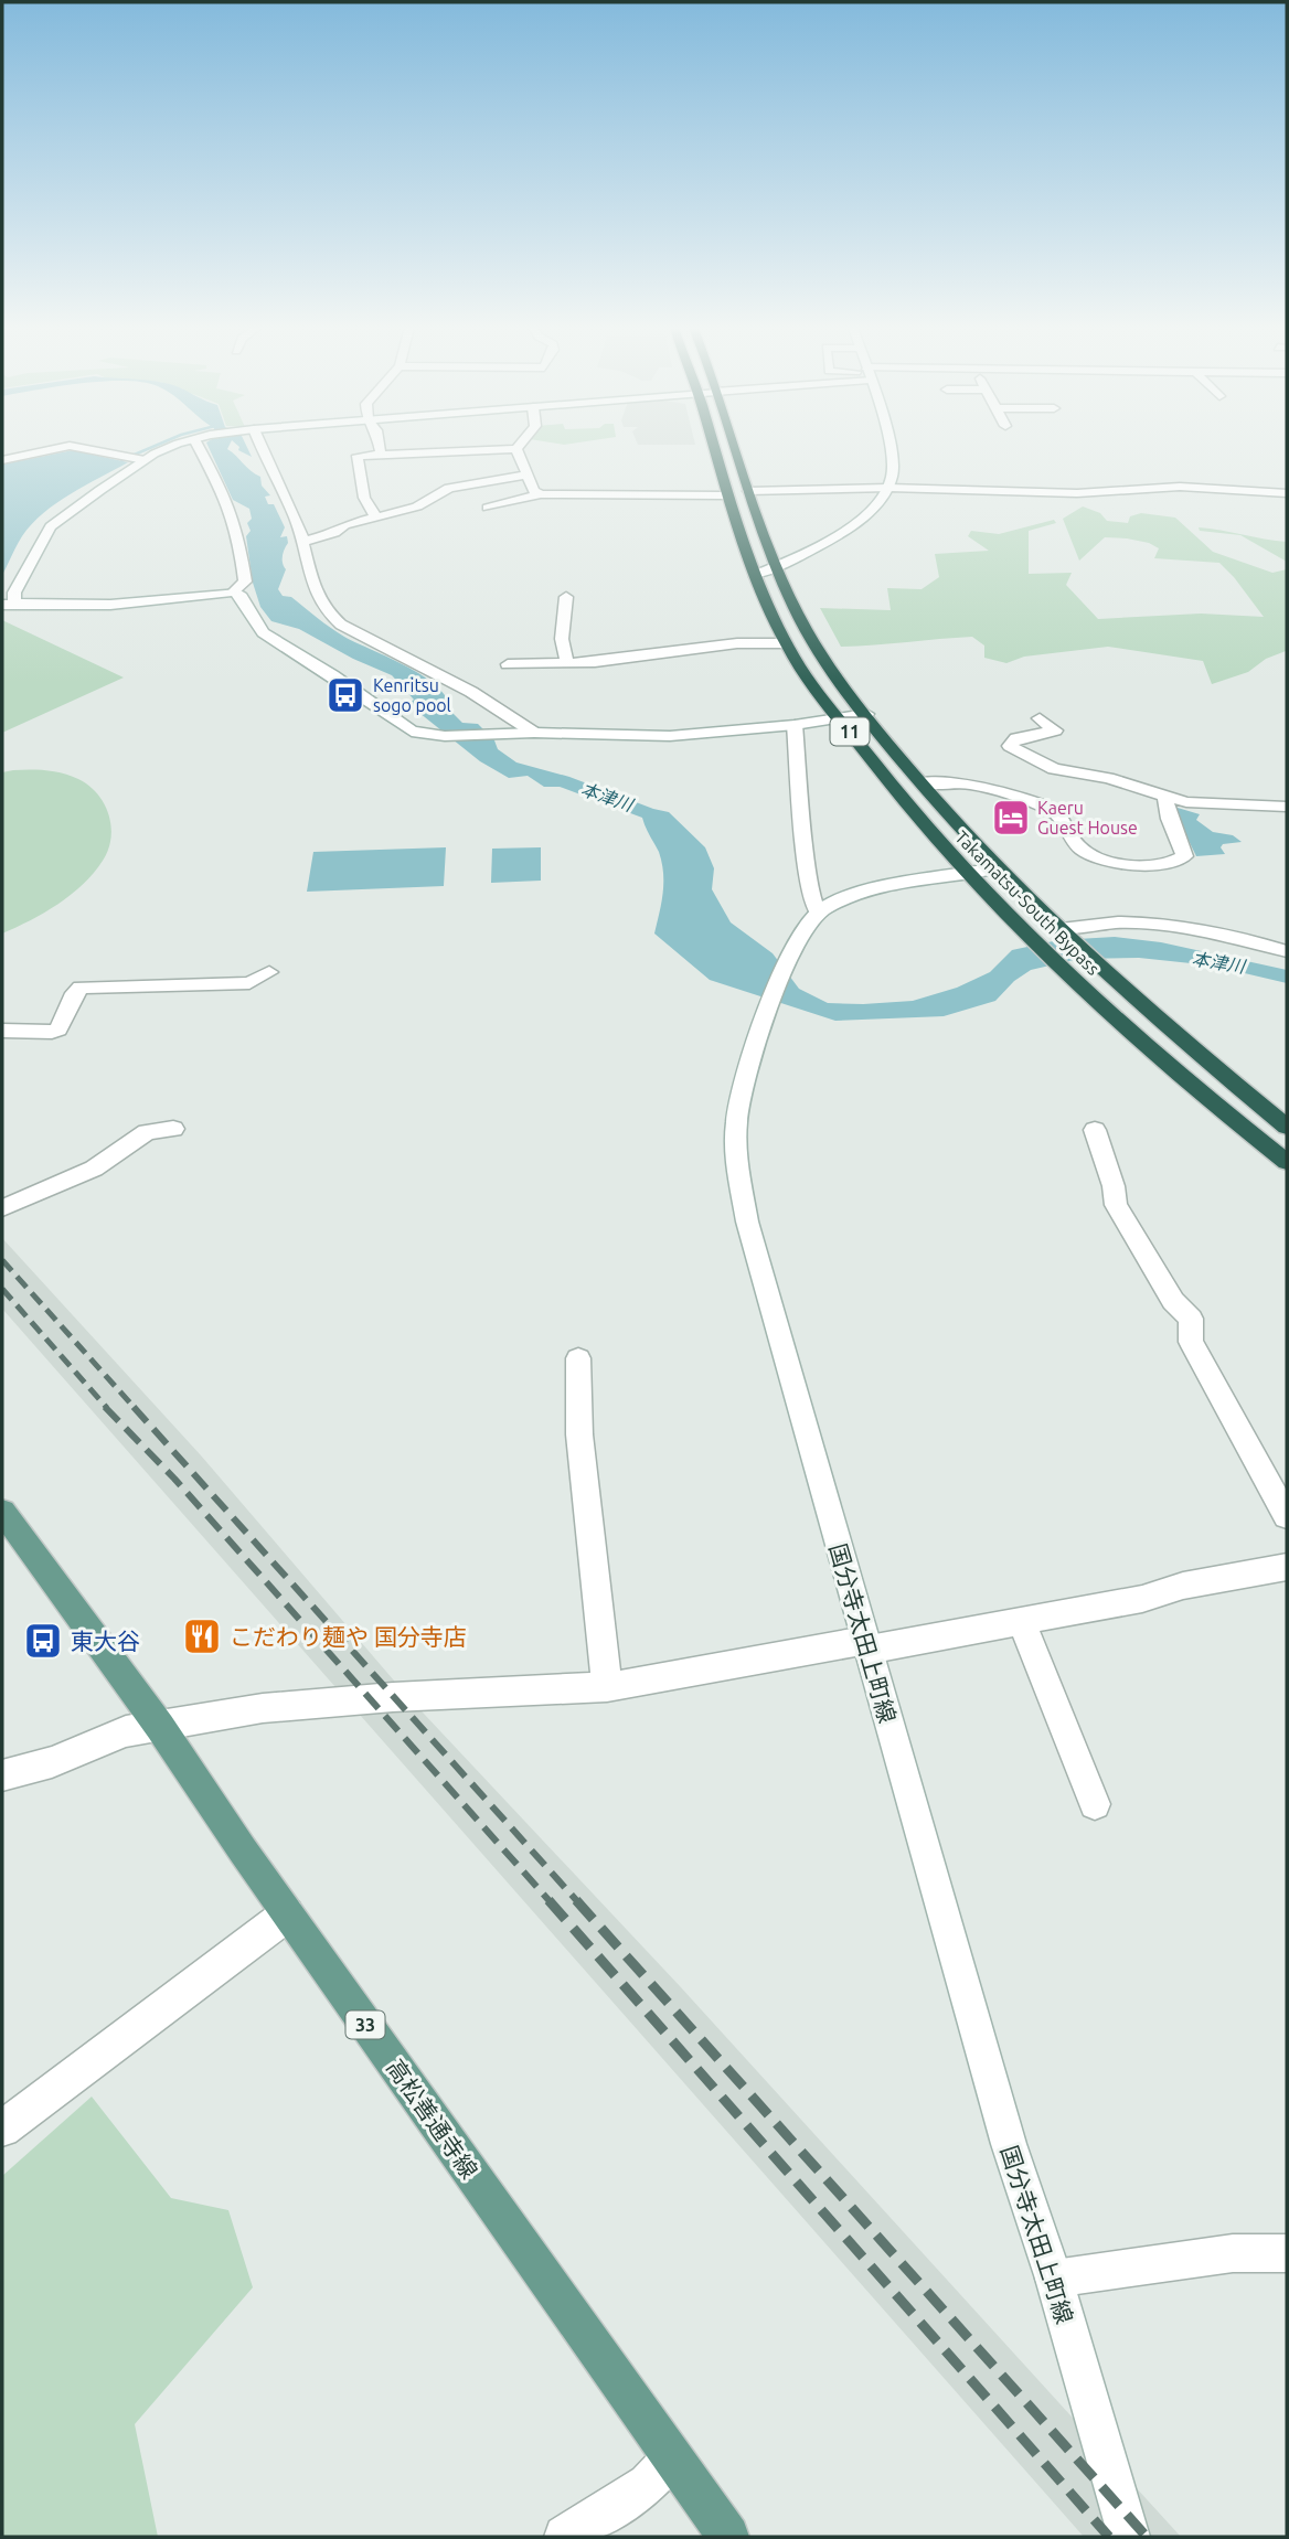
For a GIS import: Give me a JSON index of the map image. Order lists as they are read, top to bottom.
{
  "streets": {
    "highway": ["11", "Takamatsu-South Bypass"],
    "main road": ["33", "高松善通寺線"],
    "street": ["国分寺太田上町線"]
  },
  "water": ["本津川"],
  "places": {
    "bus stop": ["Kenritsu sogo pool", "東大谷"],
    "hotel": ["Kaeru Guest House"],
    "restaurant": ["こだわり麺や 国分寺店"]
  }
}
